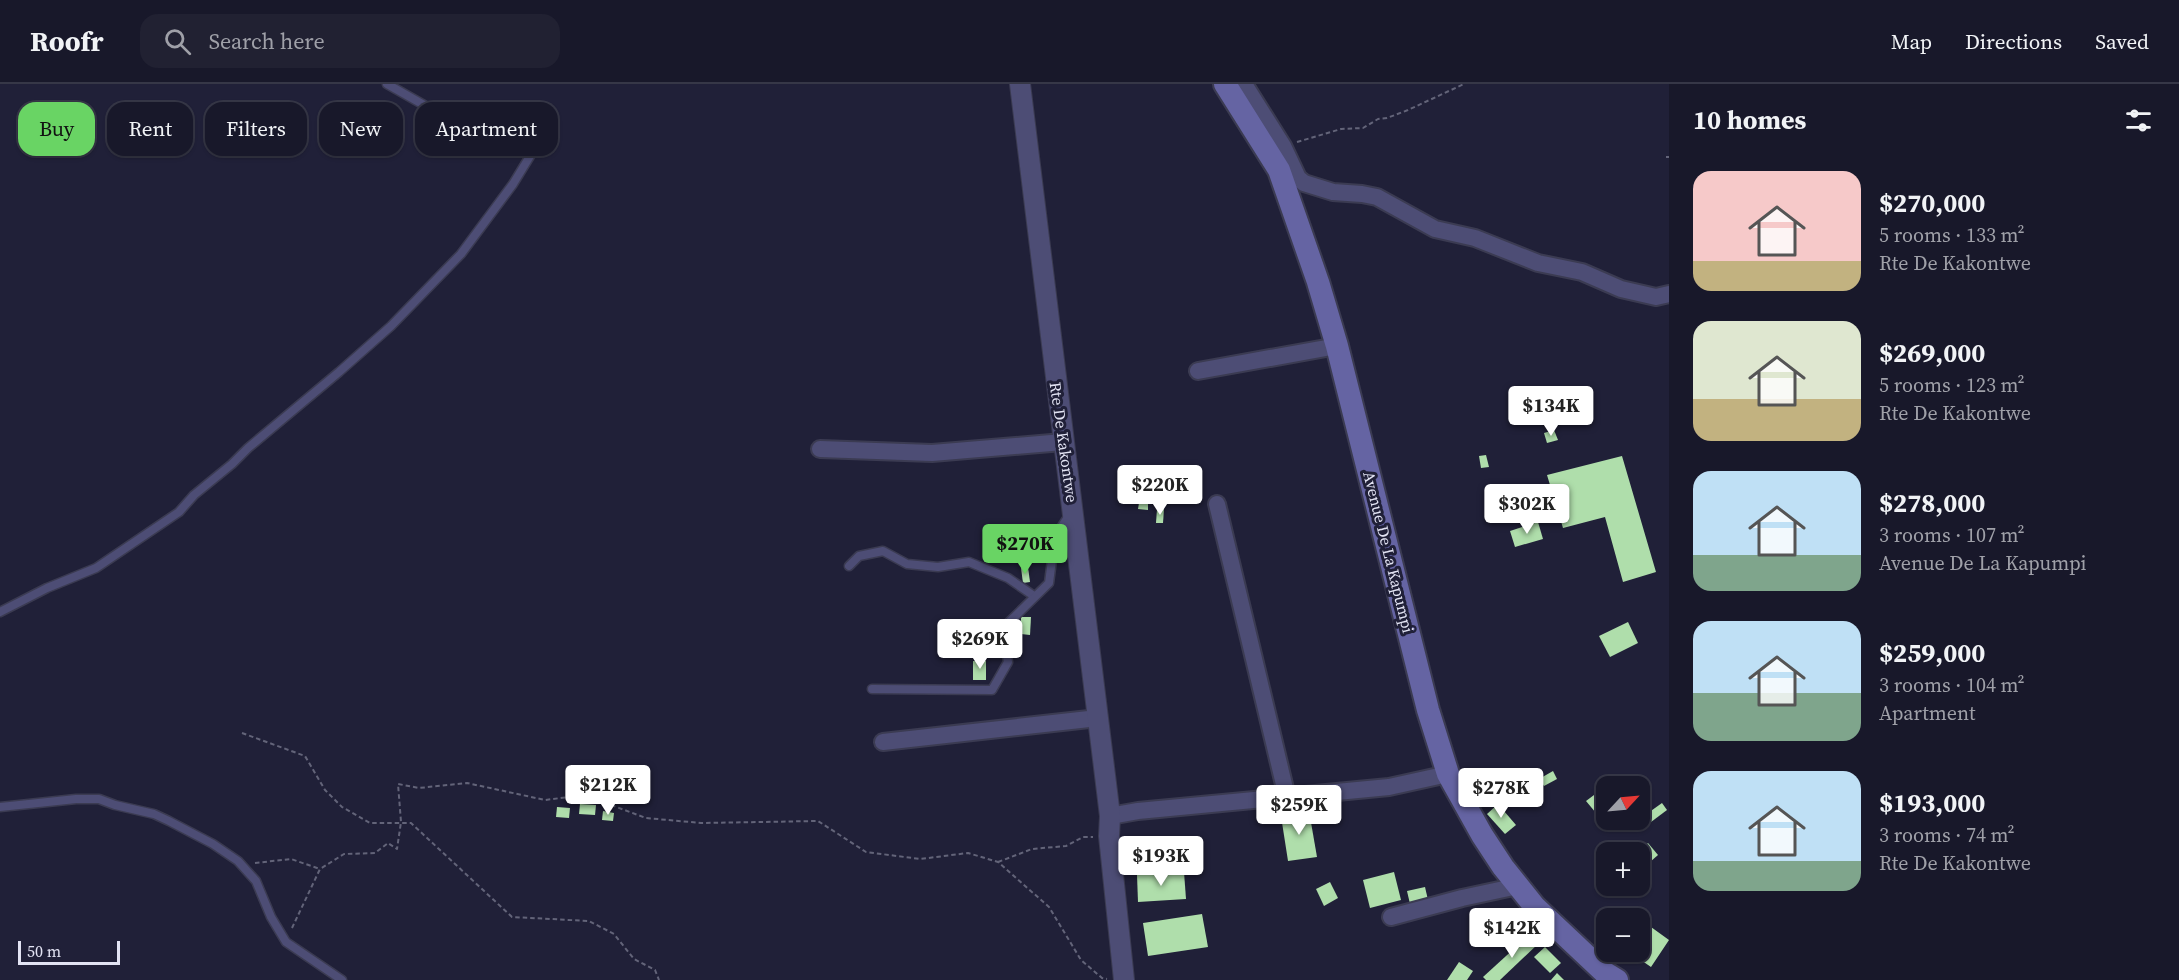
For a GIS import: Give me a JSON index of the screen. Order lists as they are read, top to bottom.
{
  "streets": {
    "main road": ["Avenue De La Kapumpi"],
    "street": ["Rte De Kakontwe"]
  },
  "scale_bar": "50 m",
  "north": "top right",
  "page": {
    "header": "Roofr",
    "search": "Search here",
    "nav": ["Map", "Directions", "Saved"],
    "heading": "10 homes",
    "chip": [
      "Buy",
      "Rent",
      "Filters",
      "New",
      "Apartment"
    ],
    "list": [
      {
        "name": "$270,000",
        "note": "5 rooms · 133 m² · Rte De Kakontwe"
      },
      {
        "name": "$269,000",
        "note": "5 rooms · 123 m² · Rte De Kakontwe"
      },
      {
        "name": "$278,000",
        "note": "3 rooms · 107 m² · Avenue De La Kapumpi"
      },
      {
        "name": "$259,000",
        "note": "3 rooms · 104 m² · Apartment"
      },
      {
        "name": "$193,000",
        "note": "3 rooms · 74 m² · Rte De Kakontwe"
      }
    ],
    "price": [
      "$134K",
      "$220K",
      "$302K",
      "$270K",
      "$269K",
      "$212K",
      "$278K",
      "$259K",
      "$193K",
      "$142K"
    ],
    "map_buttons": ["+", "−"],
    "scale": "50 m"
  }
}
